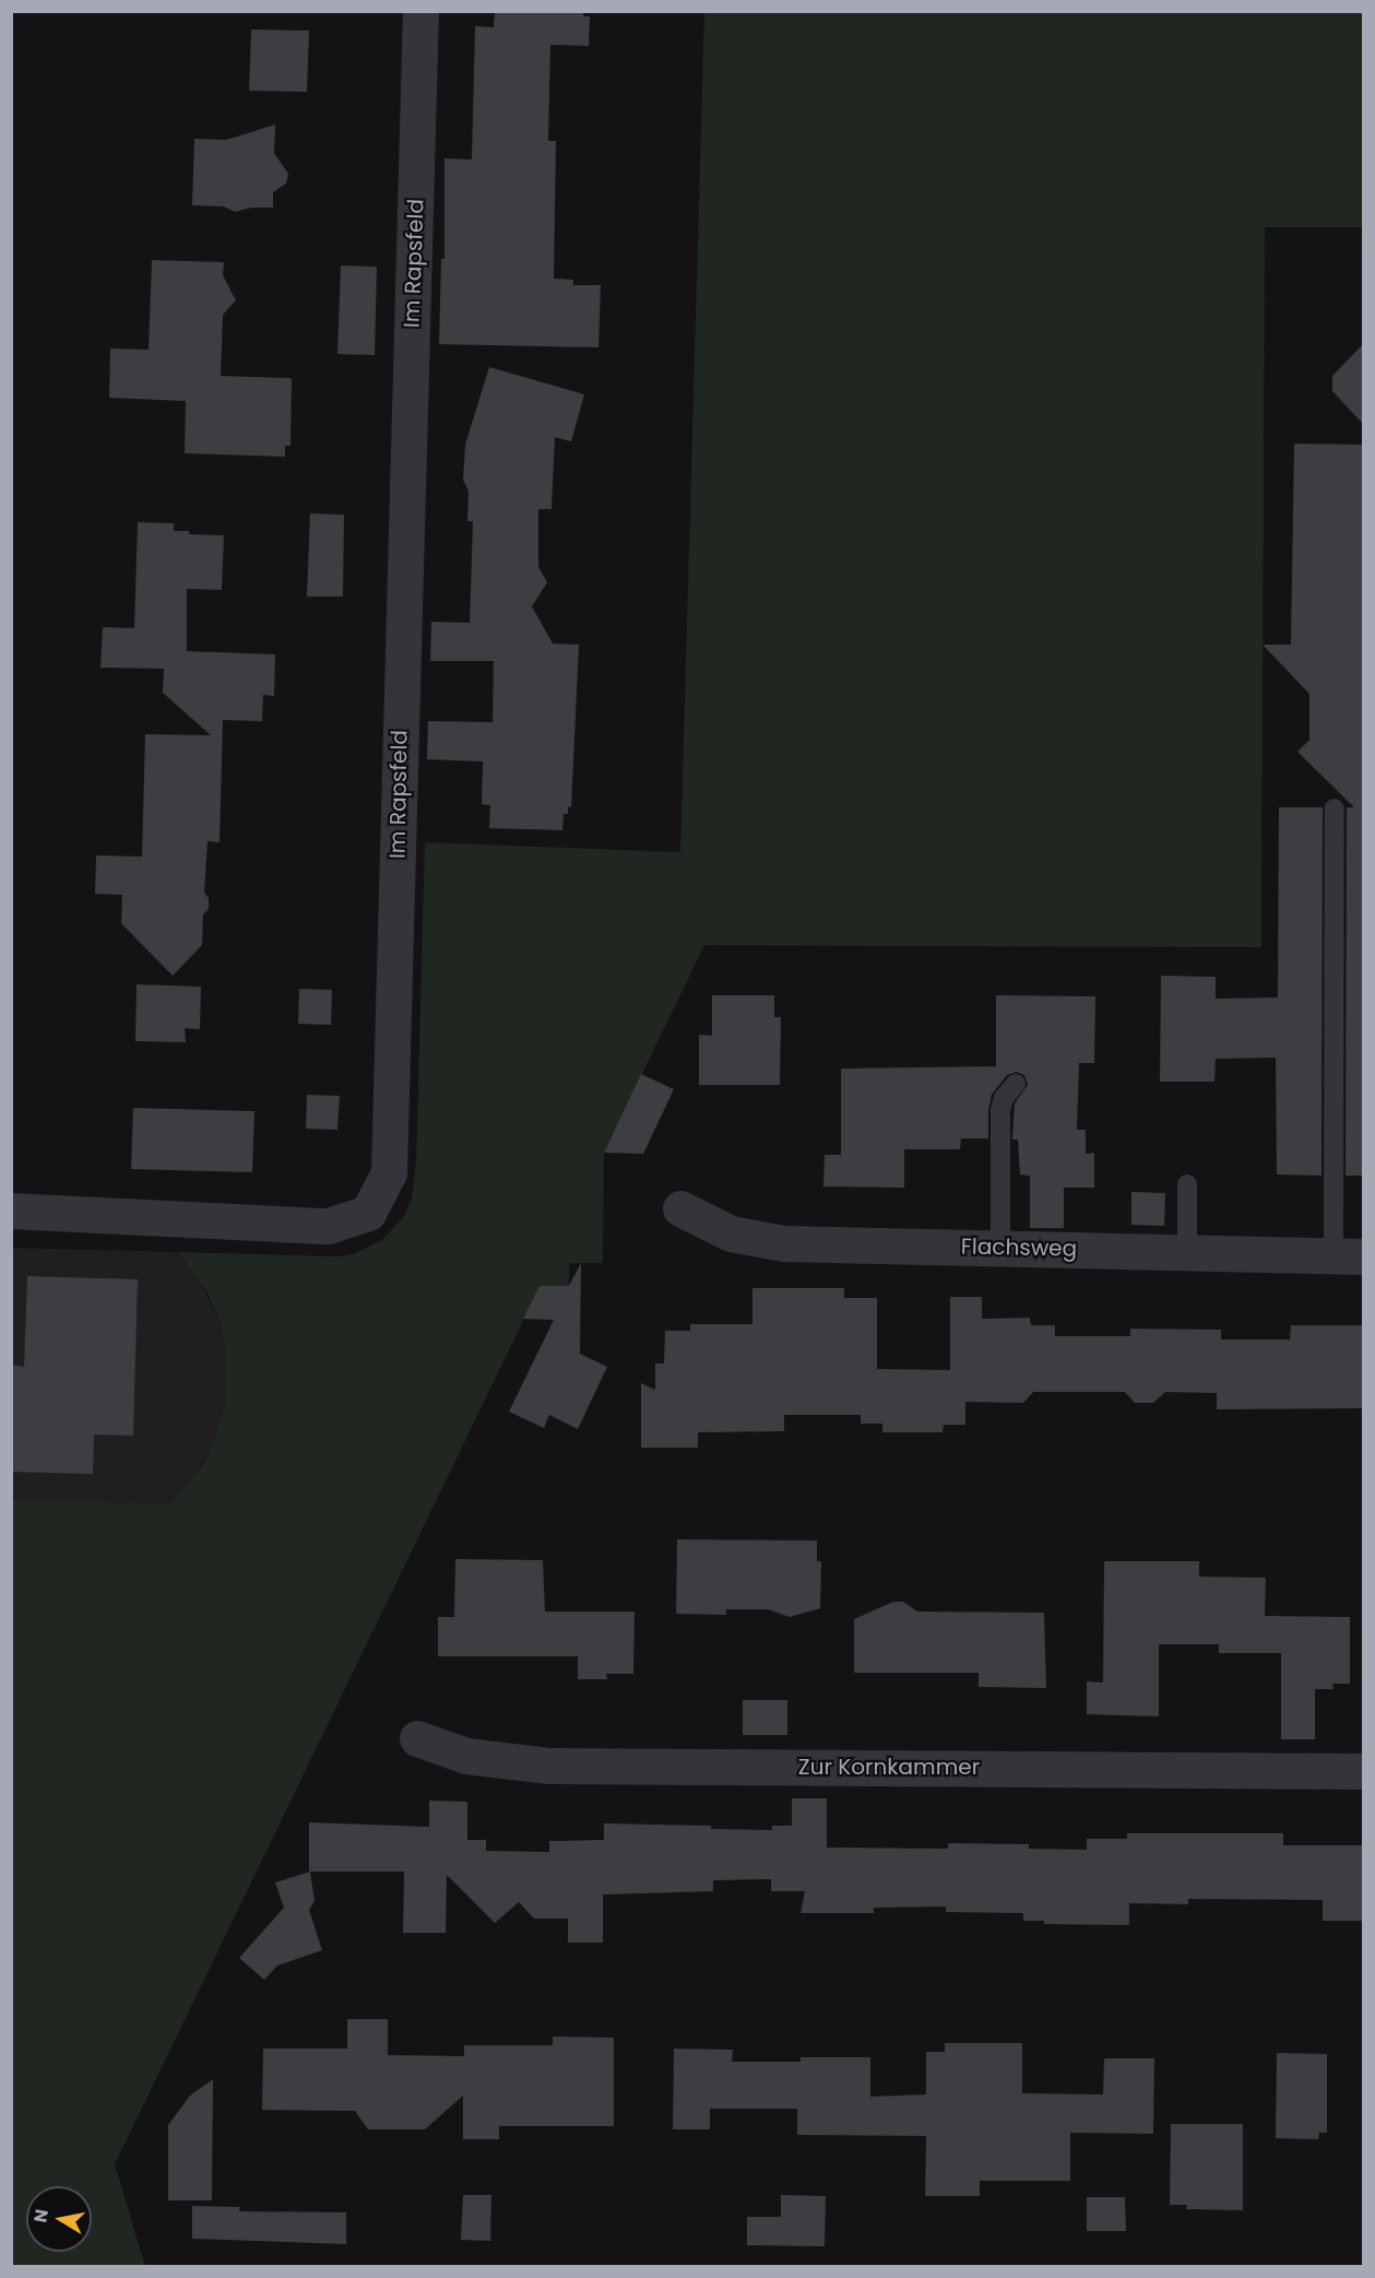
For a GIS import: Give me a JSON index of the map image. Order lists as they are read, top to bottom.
{
  "streets": {
    "street": ["Im Rapsfeld", "Flachsweg", "Zur Kornkammer"]
  },
  "north": "left"
}
